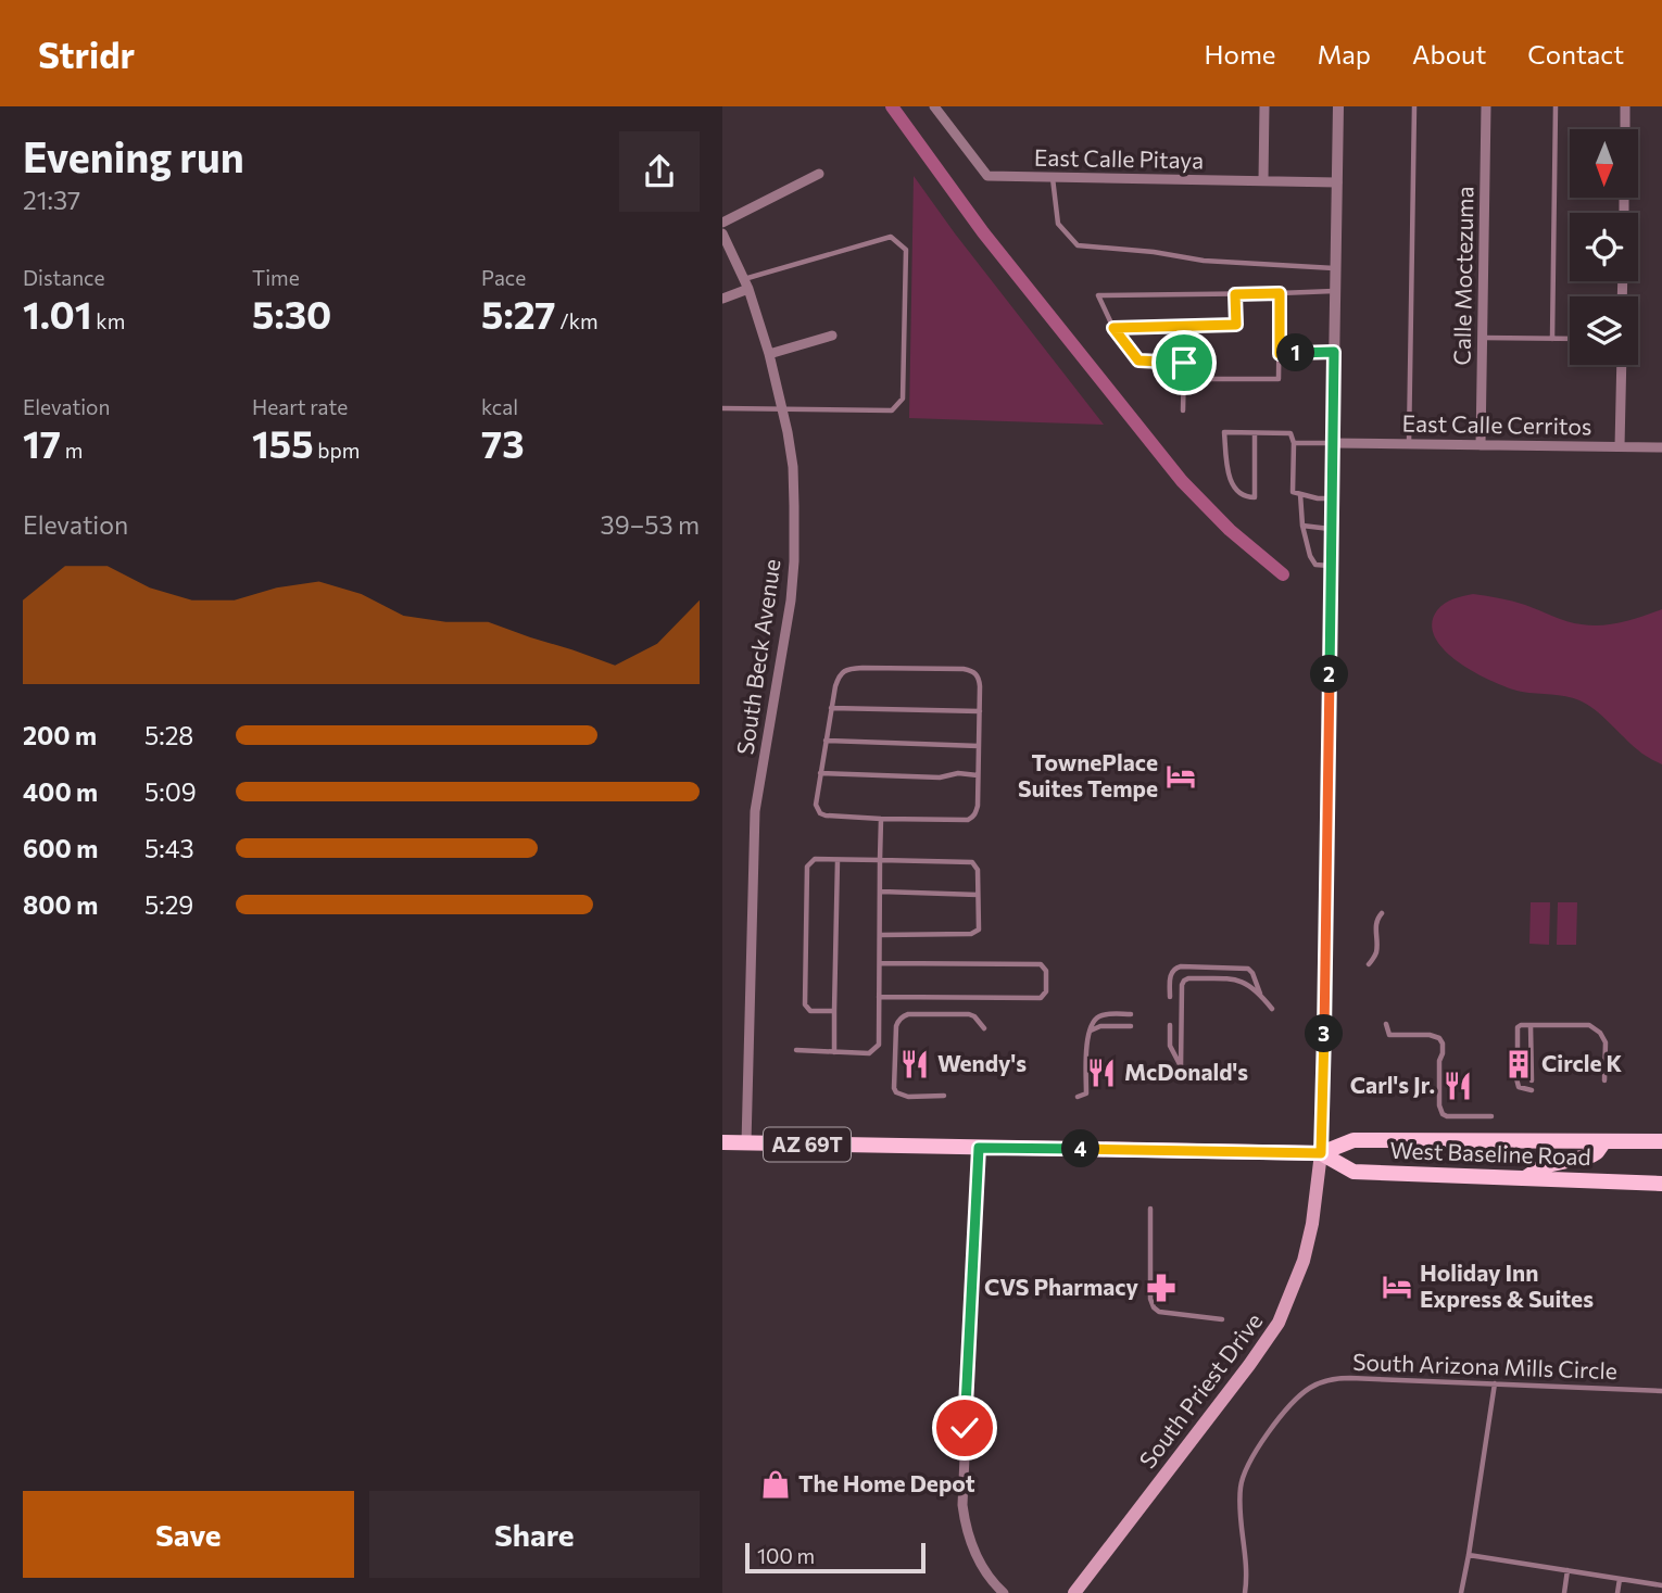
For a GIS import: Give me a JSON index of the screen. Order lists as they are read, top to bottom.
{
  "streets": {
    "main road": ["AZ 69T", "West Baseline Road", "South Priest Drive"],
    "street": [
      "East Calle Pitaya",
      "Calle Moctezuma",
      "East Calle Cerritos",
      "South Beck Avenue"
    ],
    "lane": ["South Arizona Mills Circle"]
  },
  "crossings": [
    ["East Calle Pitaya", "South Priest Drive"],
    ["Calle Moctezuma", "East Calle Cerritos"],
    ["East Calle Cerritos", "South Priest Drive"],
    ["South Beck Avenue", "West Baseline Road"],
    ["West Baseline Road", "South Priest Drive"]
  ],
  "places": {
    "hotel": ["TownePlace Suites Tempe", "Holiday Inn Express & Suites"],
    "restaurant": ["Wendy's", "McDonald's", "Carl's Jr."],
    "building": ["Circle K"],
    "pharmacy": ["CVS Pharmacy"],
    "shop": ["The Home Depot"]
  },
  "scale_bar": "100 m",
  "north": "bottom",
  "page": {
    "header": "Stridr",
    "nav": [
      "Home",
      "Map",
      "About",
      "Contact"
    ],
    "heading": ["Evening run", "21:37"],
    "stats": [
      ["Distance", "1.01 km"],
      ["Time", "5:30"],
      ["Pace", "5:27 /km"],
      ["Elevation", "17 m"],
      ["Heart rate", "155 bpm"],
      ["kcal", "73"]
    ],
    "pins": [
      "1",
      "2",
      "3",
      "4"
    ],
    "chart": ["Elevation", "39–53 m"],
    "list": [
      {
        "name": "200 m",
        "note": "5:28"
      },
      {
        "name": "400 m",
        "note": "5:09"
      },
      {
        "name": "600 m",
        "note": "5:43"
      },
      {
        "name": "800 m",
        "note": "5:29"
      }
    ],
    "buttons": ["Save", "Share"],
    "scale": "100 m"
  }
}
